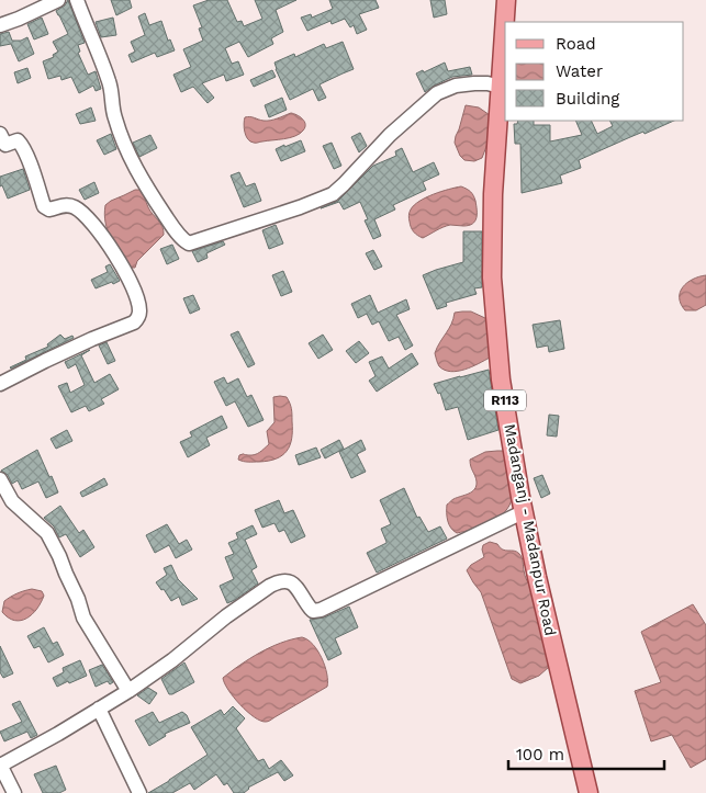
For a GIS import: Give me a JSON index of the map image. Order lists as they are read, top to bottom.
{
  "streets": {
    "main road": ["R113", "Madanganj - Madanpur Road"]
  },
  "legend": ["Road", "Water", "Building"],
  "scale_bar": "100 m"
}
